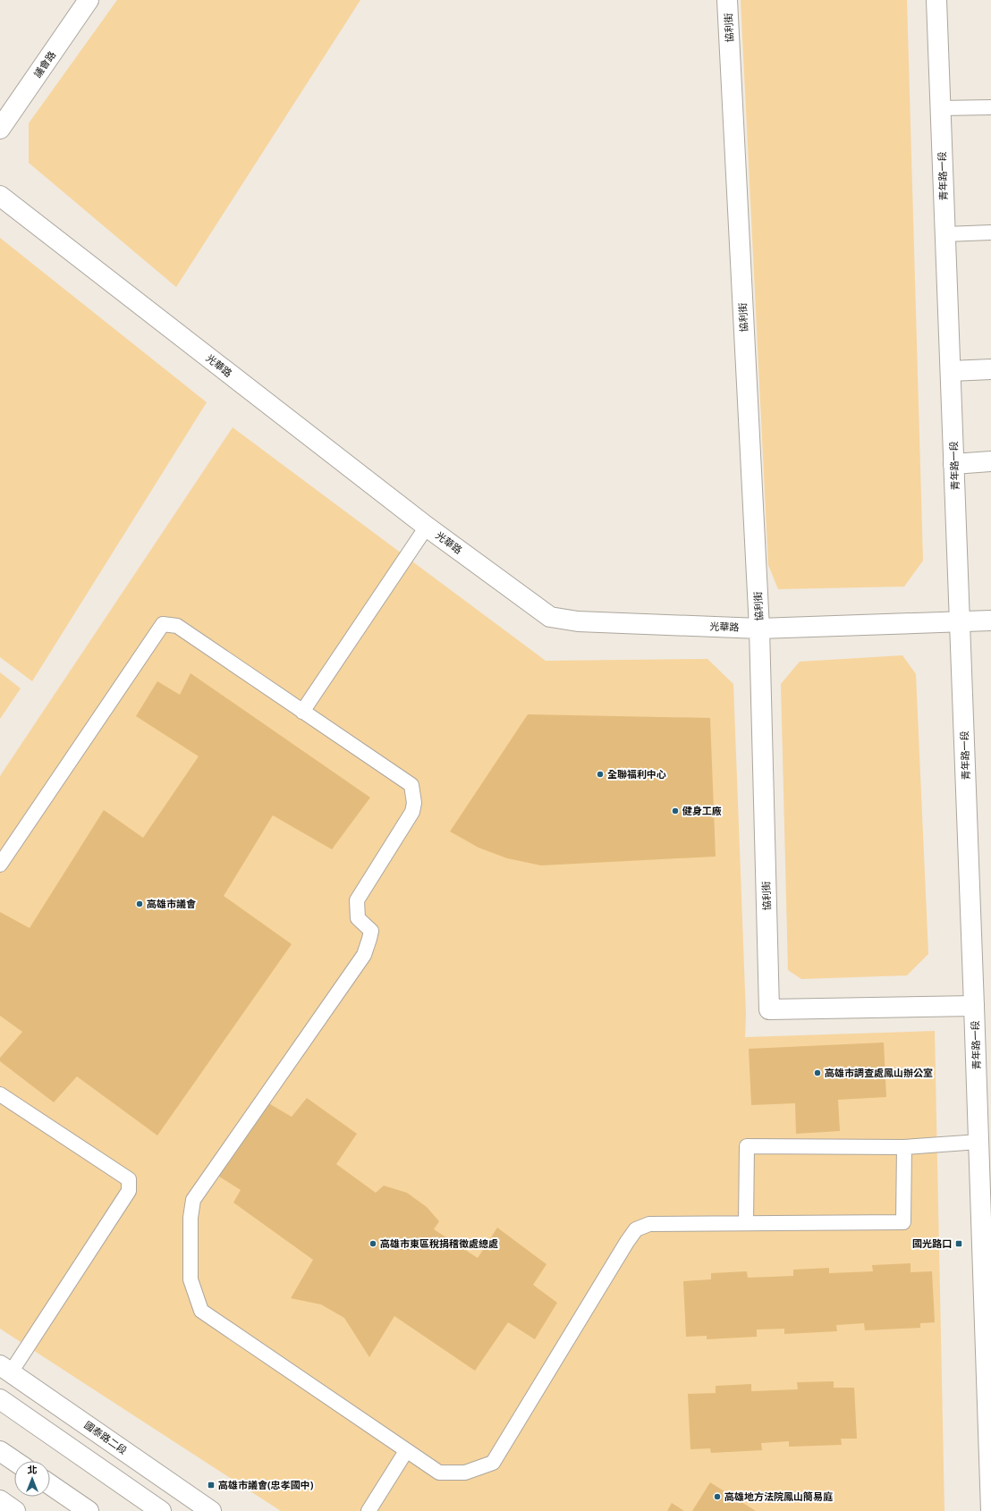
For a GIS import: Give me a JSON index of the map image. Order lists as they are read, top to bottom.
{
  "streets": {
    "street": [
      "協利街",
      "議會路",
      "青年路一段",
      "光華路",
      "國泰路二段"
    ]
  },
  "crossings": [
    ["協利街", "青年路一段"],
    ["協利街", "光華路"],
    ["青年路一段", "光華路"]
  ],
  "places": {
    "other": [
      "全聯福利中心",
      "健身工廠",
      "高雄市議會",
      "高雄市調查處鳳山辦公室",
      "高雄市東區稅捐稽徵處總處",
      "高雄地方法院鳳山簡易庭"
    ],
    "transit": ["國光路口", "高雄市議會(忠孝國中)"]
  },
  "north": "top"
}
